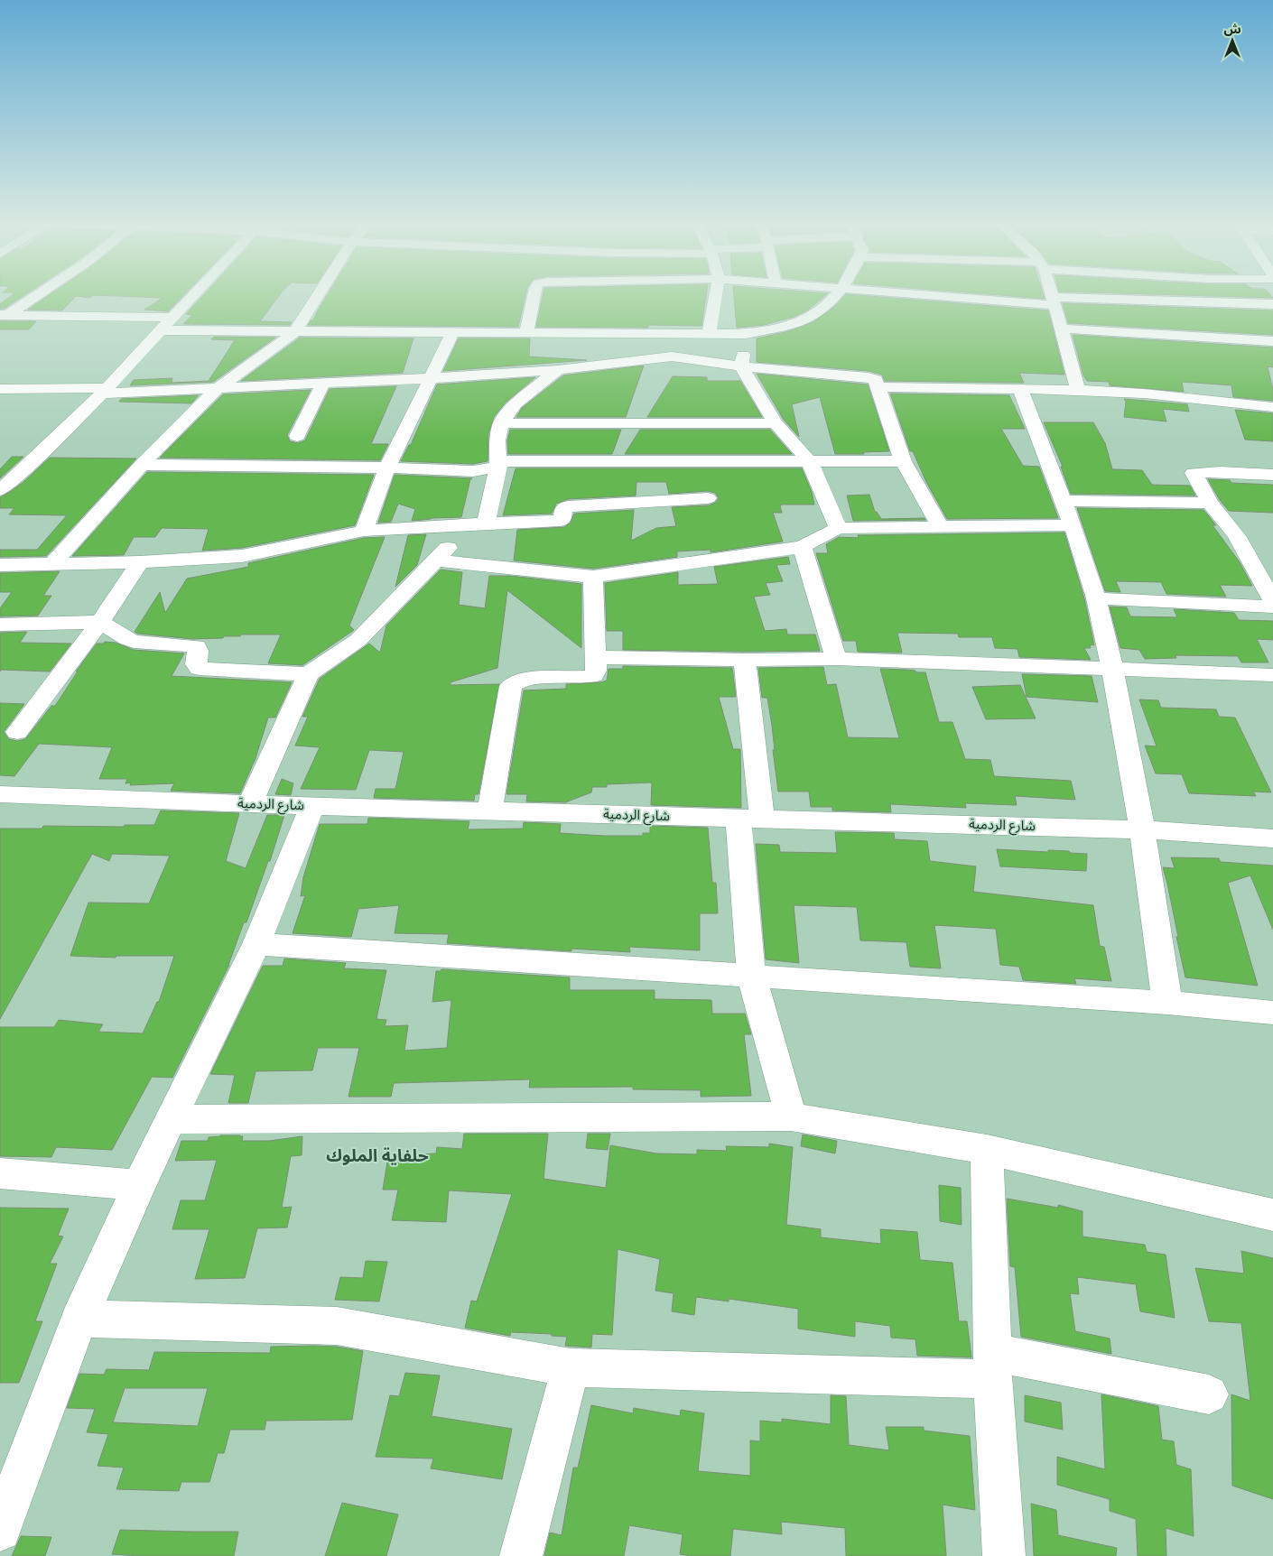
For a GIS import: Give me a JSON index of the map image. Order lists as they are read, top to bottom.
{
  "streets": {
    "street": ["شارع الردمية"]
  },
  "districts": ["حلفاية الملوك"],
  "north": "top"
}
